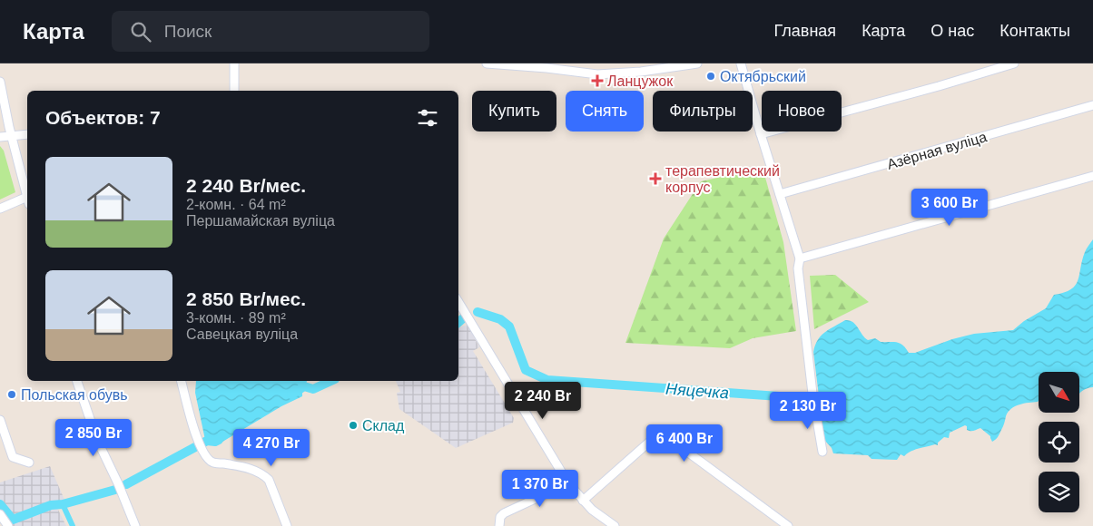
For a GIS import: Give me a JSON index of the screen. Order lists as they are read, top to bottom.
{
  "streets": {
    "street": ["Азёрная вуліца"]
  },
  "water": ["Няцечка"],
  "places": {
    "other": ["Октябрьский", "Польская обувь", "Склад"],
    "health": ["Ланцужок", "терапевтический корпус"]
  },
  "north": "bottom right",
  "page": {
    "header": "Карта",
    "search": "Поиск",
    "nav": [
      "Главная",
      "Карта",
      "О нас",
      "Контакты"
    ],
    "chip": [
      "Купить",
      "Снять",
      "Фильтры",
      "Новое"
    ],
    "heading": "Объектов: 7",
    "list": [
      {
        "name": "2 240 Br/мес.",
        "note": "2-комн. · 64 m² · Першамайская вуліца"
      },
      {
        "name": "2 850 Br/мес.",
        "note": "3-комн. · 89 m² · Савецкая вуліца"
      }
    ],
    "price": [
      "3 600 Br",
      "2 240 Br",
      "2 130 Br",
      "2 850 Br",
      "6 400 Br",
      "4 270 Br",
      "1 370 Br"
    ]
  }
}
